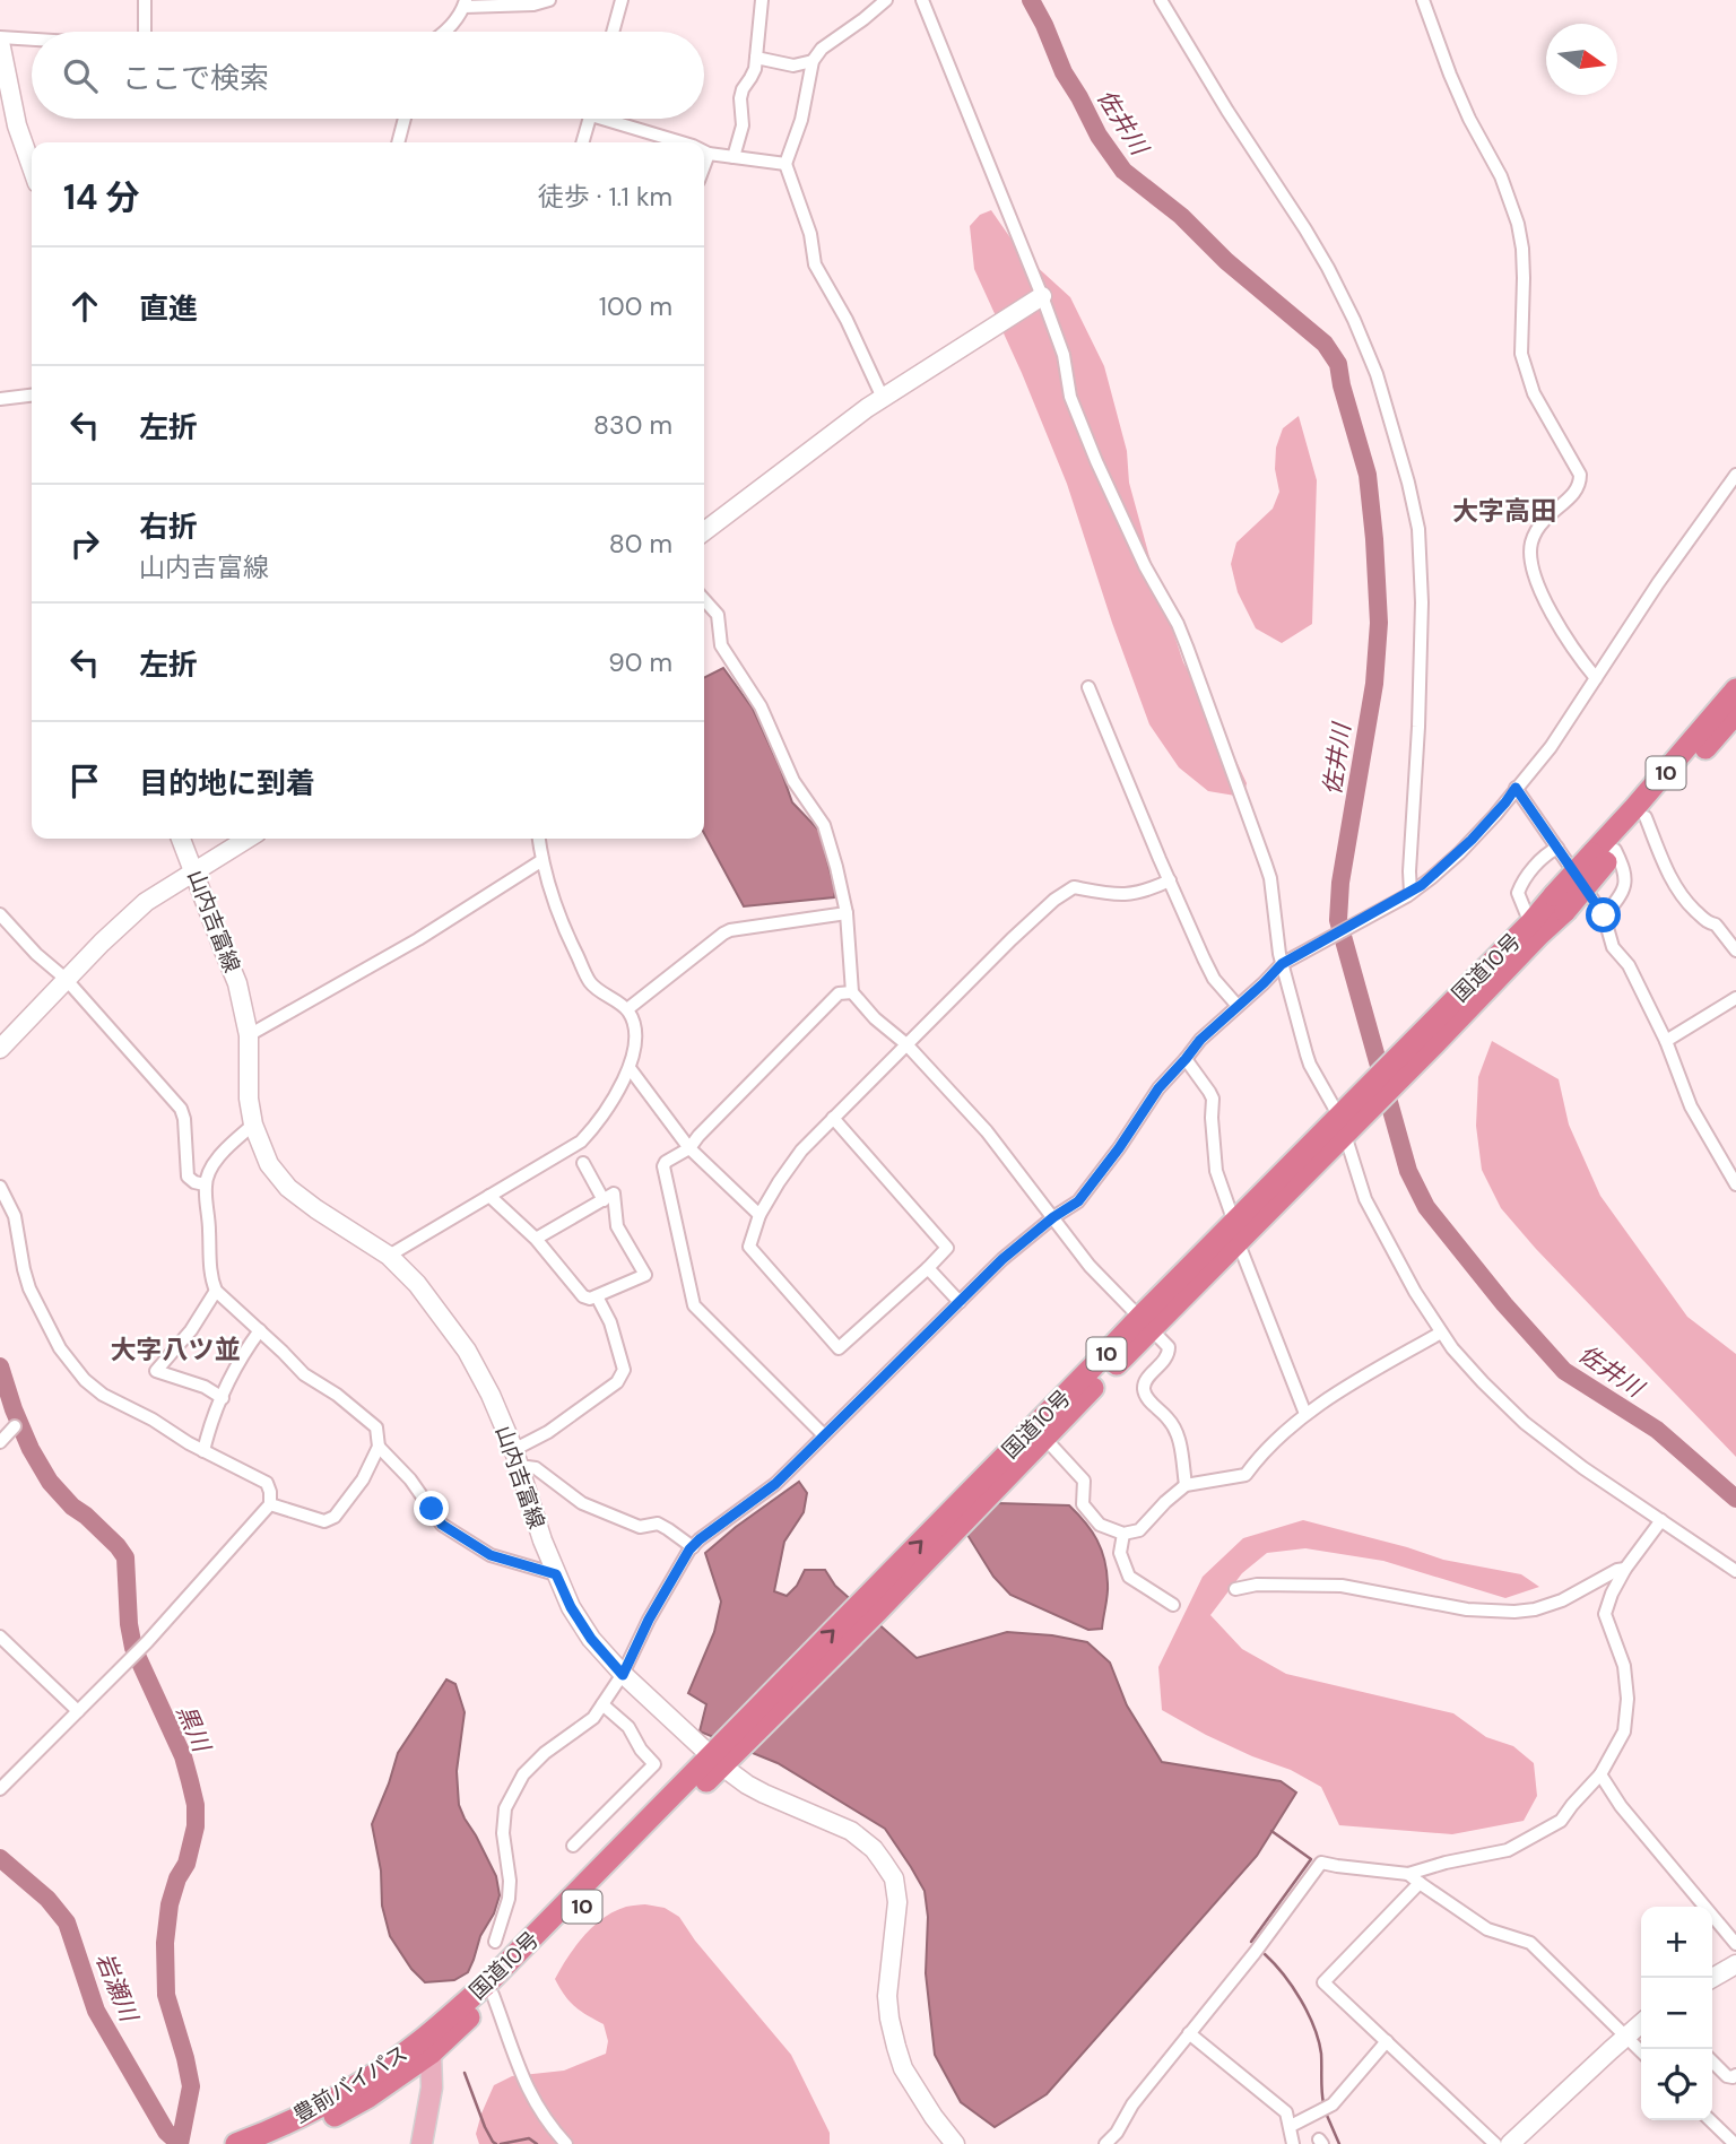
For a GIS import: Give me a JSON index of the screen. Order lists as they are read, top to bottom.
{
  "streets": {
    "highway": ["10", "国道10号", "豊前バイパス"],
    "main road": ["山内吉富線"]
  },
  "crossings": [
    ["山内吉富線", "国道10号"],
    ["国道10号", "豊前バイパス"]
  ],
  "districts": ["大字高田", "大字八ツ並"],
  "water": ["佐井川", "黒川", "岩瀬川"],
  "north": "right",
  "page": {
    "search": "ここで検索",
    "heading": ["14 分", "徒歩 · 1.1 km"],
    "list": [
      ["直進", "100 m"],
      ["左折", "830 m"],
      ["右折", "山内吉富線", "80 m"],
      ["左折", "90 m"],
      "目的地に到着"
    ],
    "map_buttons": ["+", "−"]
  }
}
